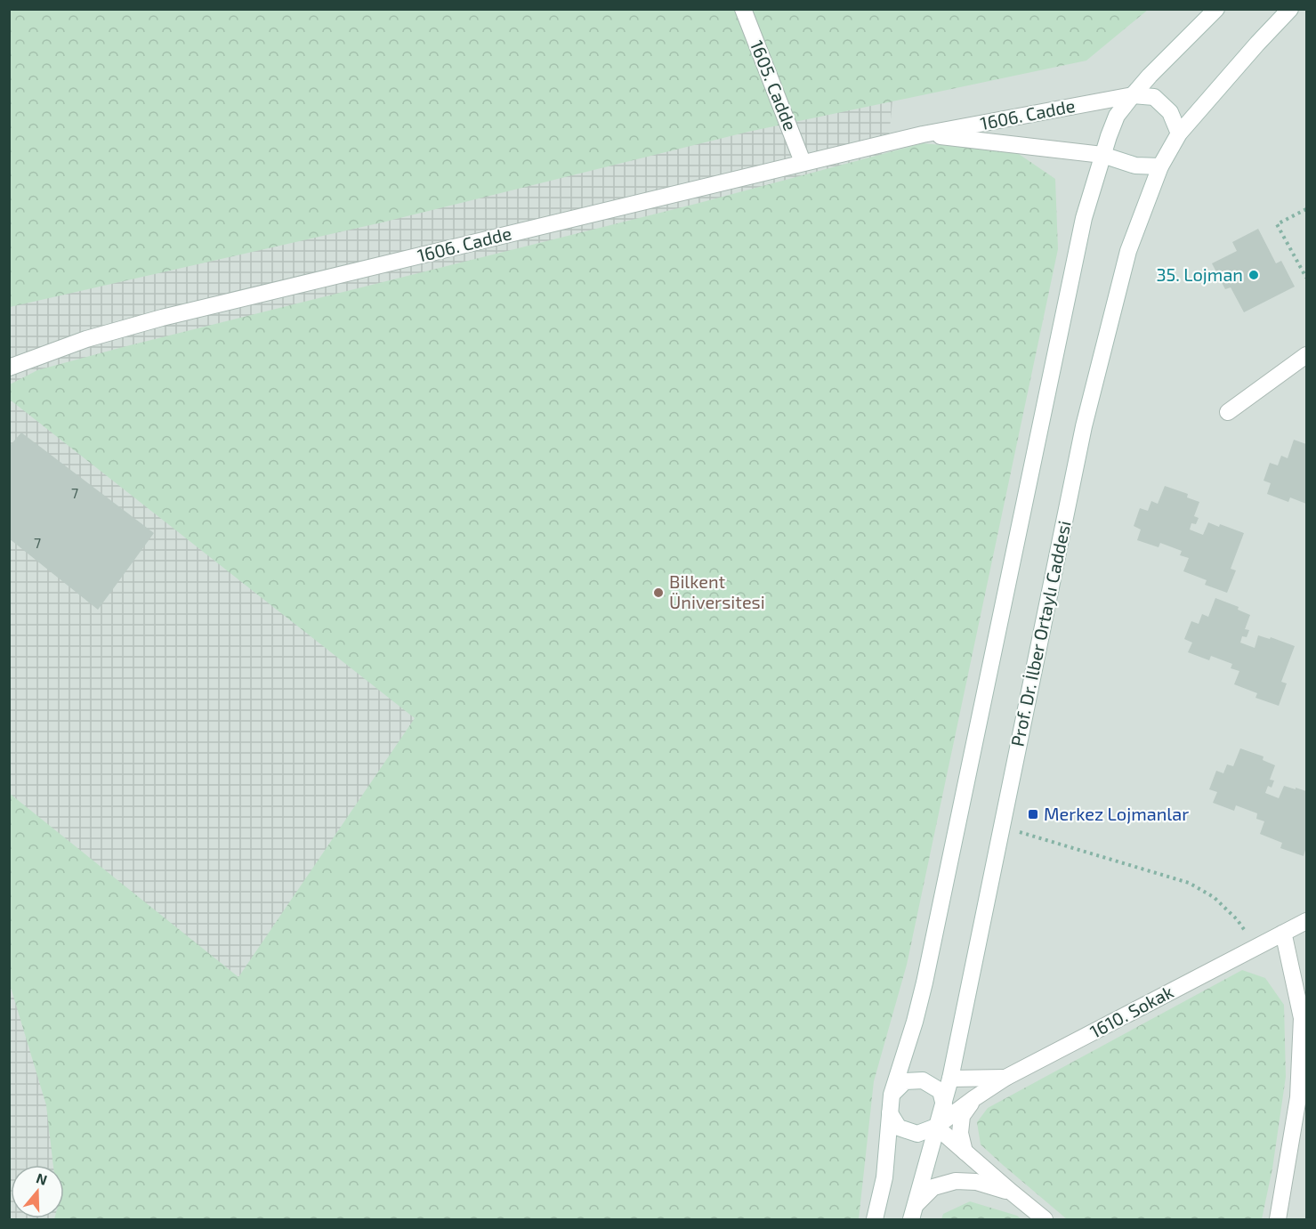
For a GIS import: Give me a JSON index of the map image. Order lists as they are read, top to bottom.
{
  "streets": {
    "street": [
      "1605. Cadde",
      "1606. Cadde",
      "Prof. Dr. İlber Ortaylı Caddesi",
      "1610. Sokak"
    ]
  },
  "crossings": [
    ["1605. Cadde", "1606. Cadde"],
    ["1606. Cadde", "Prof. Dr. İlber Ortaylı Caddesi"],
    ["Prof. Dr. İlber Ortaylı Caddesi", "1610. Sokak"]
  ],
  "places": {
    "other": ["35. Lojman", "Bilkent Üniversitesi"],
    "transit": ["Merkez Lojmanlar"]
  },
  "house_numbers": ["7", "7"],
  "north": "top"
}
